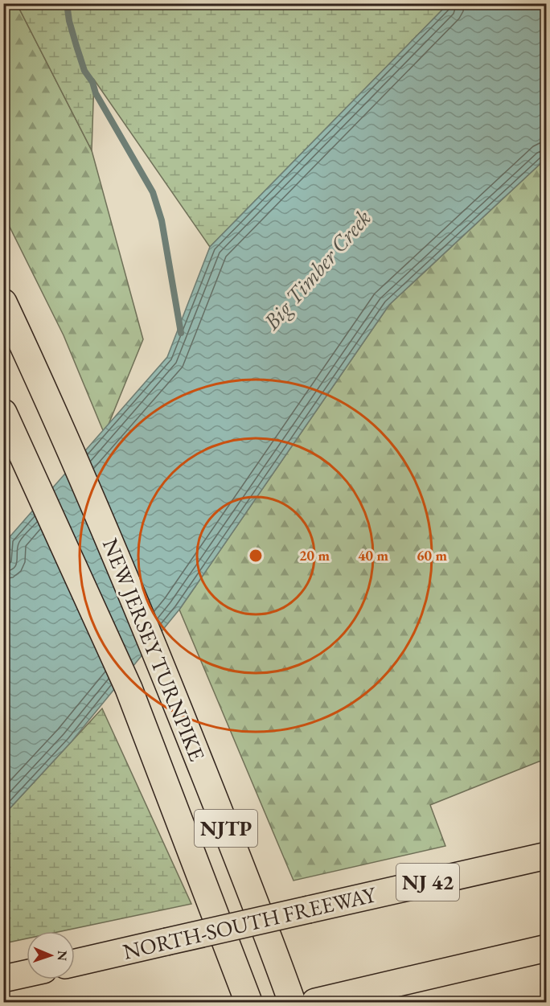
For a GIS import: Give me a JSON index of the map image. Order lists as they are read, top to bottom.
{
  "streets": {
    "highway": [
      "NEW JERSEY TURNPIKE",
      "NJTP",
      "NJ 42",
      "NORTH-SOUTH FREEWAY"
    ]
  },
  "water": ["Big Timber Creek"],
  "north": "right",
  "rings": ["20 m", "40 m", "60 m"]
}
